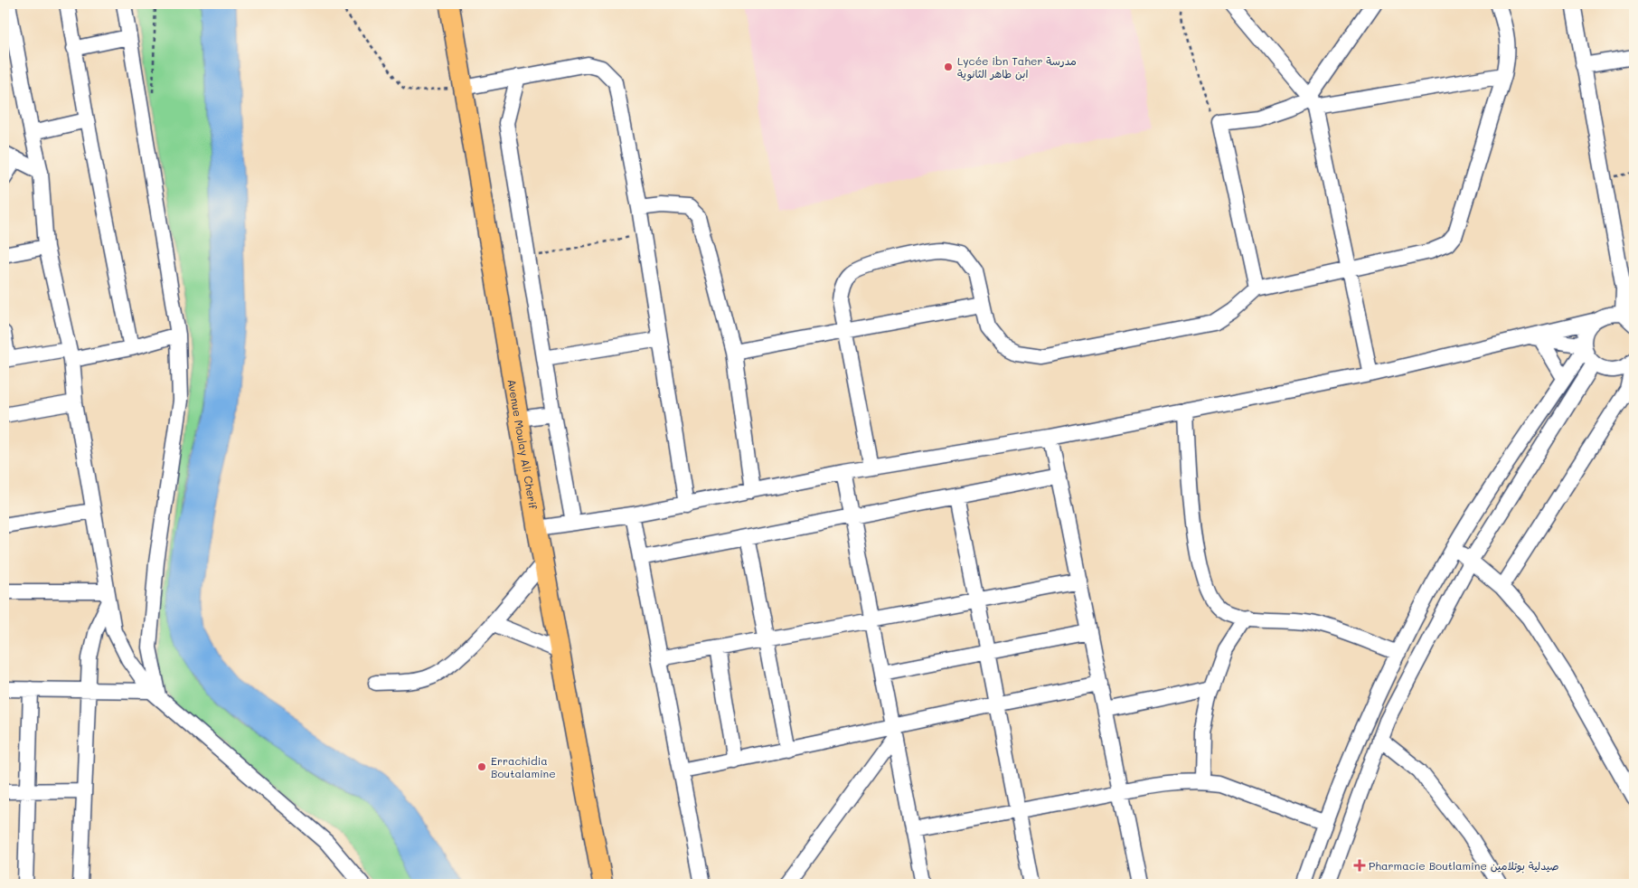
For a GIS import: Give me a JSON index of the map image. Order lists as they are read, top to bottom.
{
  "streets": {
    "main road": ["Avenue Moulay Ali Cherif"]
  },
  "places": {
    "other": ["Lycée ibn Taher مدرسة ابن طاهر الثانوية", "Errachidia Boutalamine"],
    "health": ["Pharmacie Boutlamine صيدلية بوتلامين"]
  }
}
